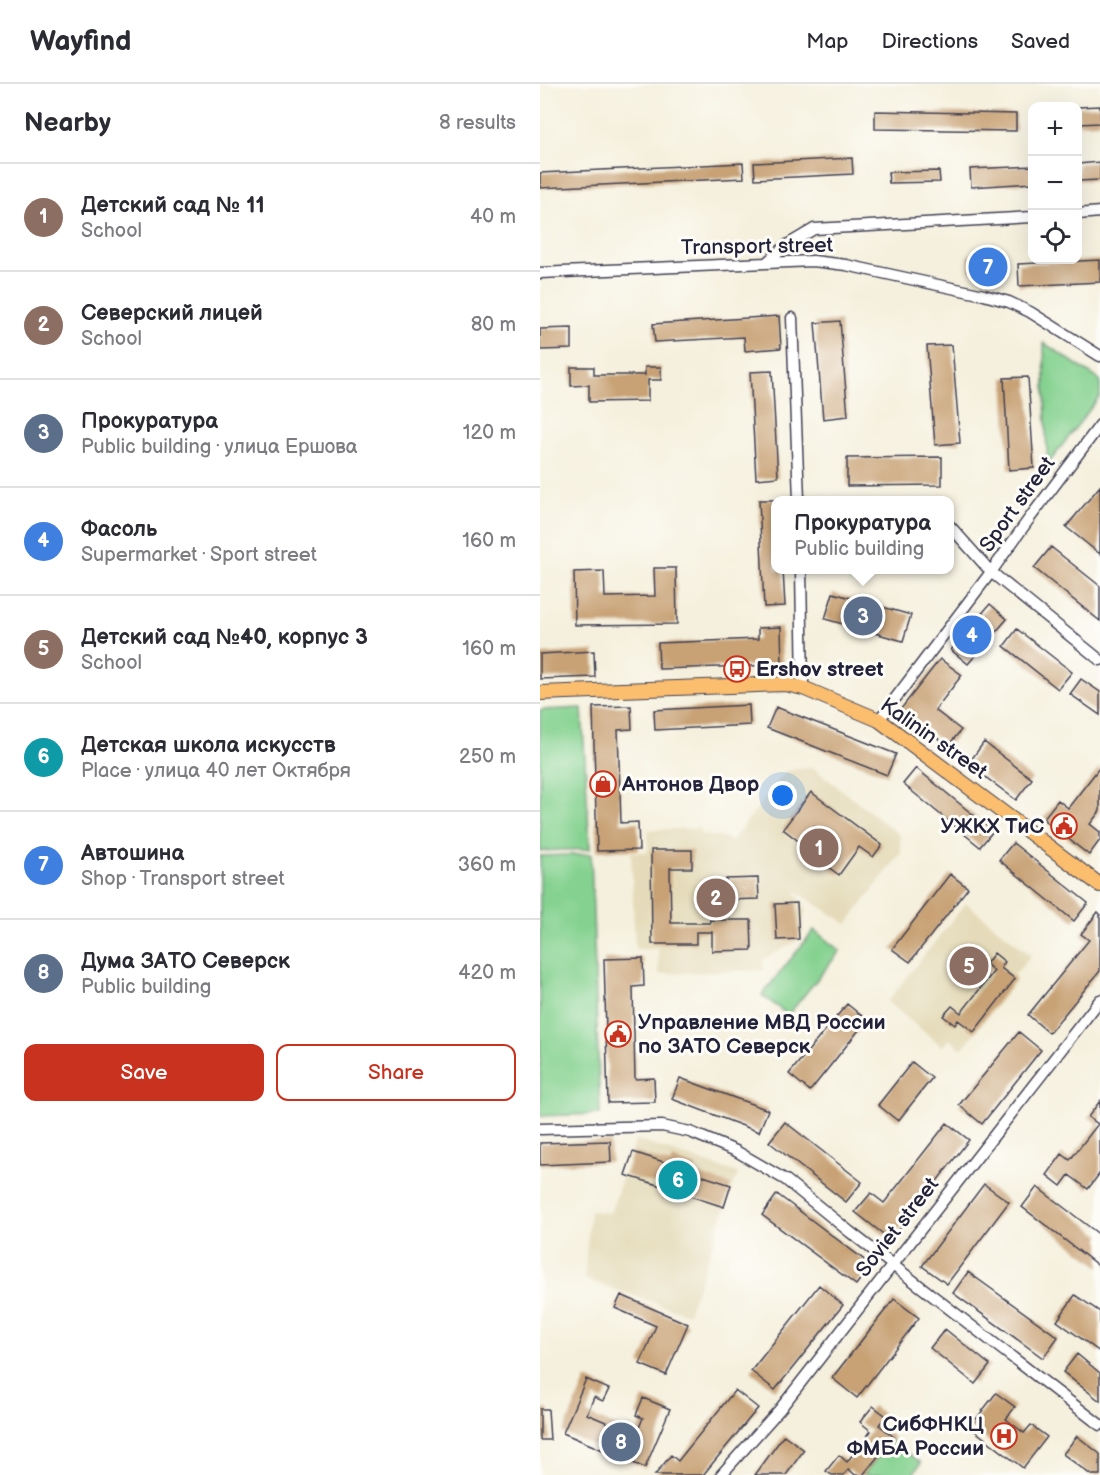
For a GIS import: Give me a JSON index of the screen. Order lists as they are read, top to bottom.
{
  "streets": {
    "main road": ["Kalinin street"],
    "street": ["Transport street", "Sport street", "Soviet street"]
  },
  "crossings": [
    ["Sport street", "Kalinin street"]
  ],
  "places": {
    "bus stop": ["Ershov street"],
    "shop": ["Антонов Двор"],
    "public building": ["УЖКХ ТиС", "Управление МВД России по ЗАТО Северск"],
    "hospital": ["СибФНКЦ ФМБА России"]
  },
  "page": {
    "header": "Wayfind",
    "nav": ["Map", "Directions", "Saved"],
    "heading": ["Nearby", "8 results"],
    "map_buttons": ["+", "−"],
    "list": [
      {
        "mark": "1",
        "name": "Детский сад № 11",
        "note": "School",
        "value": "40 m"
      },
      {
        "mark": "2",
        "name": "Северский лицей",
        "note": "School",
        "value": "80 m"
      },
      {
        "mark": "3",
        "name": "Прокуратура",
        "note": "Public building · улица Ершова",
        "value": "120 m"
      },
      {
        "mark": "4",
        "name": "Фасоль",
        "note": "Supermarket · Sport street",
        "value": "160 m"
      },
      {
        "mark": "5",
        "name": "Детский сад №40, корпус 3",
        "note": "School",
        "value": "160 m"
      },
      {
        "mark": "6",
        "name": "Детская школа искусств",
        "note": "Place · улица 40 лет Октября",
        "value": "250 m"
      },
      {
        "mark": "7",
        "name": "Автошина",
        "note": "Shop · Transport street",
        "value": "360 m"
      },
      {
        "mark": "8",
        "name": "Дума ЗАТО Северск",
        "note": "Public building",
        "value": "420 m"
      }
    ],
    "pins": [
      "7",
      "3",
      "4",
      "1",
      "2",
      "5",
      "6",
      "8"
    ],
    "popup": ["Прокуратура", "Public building"],
    "buttons": ["Save", "Share"]
  }
}
